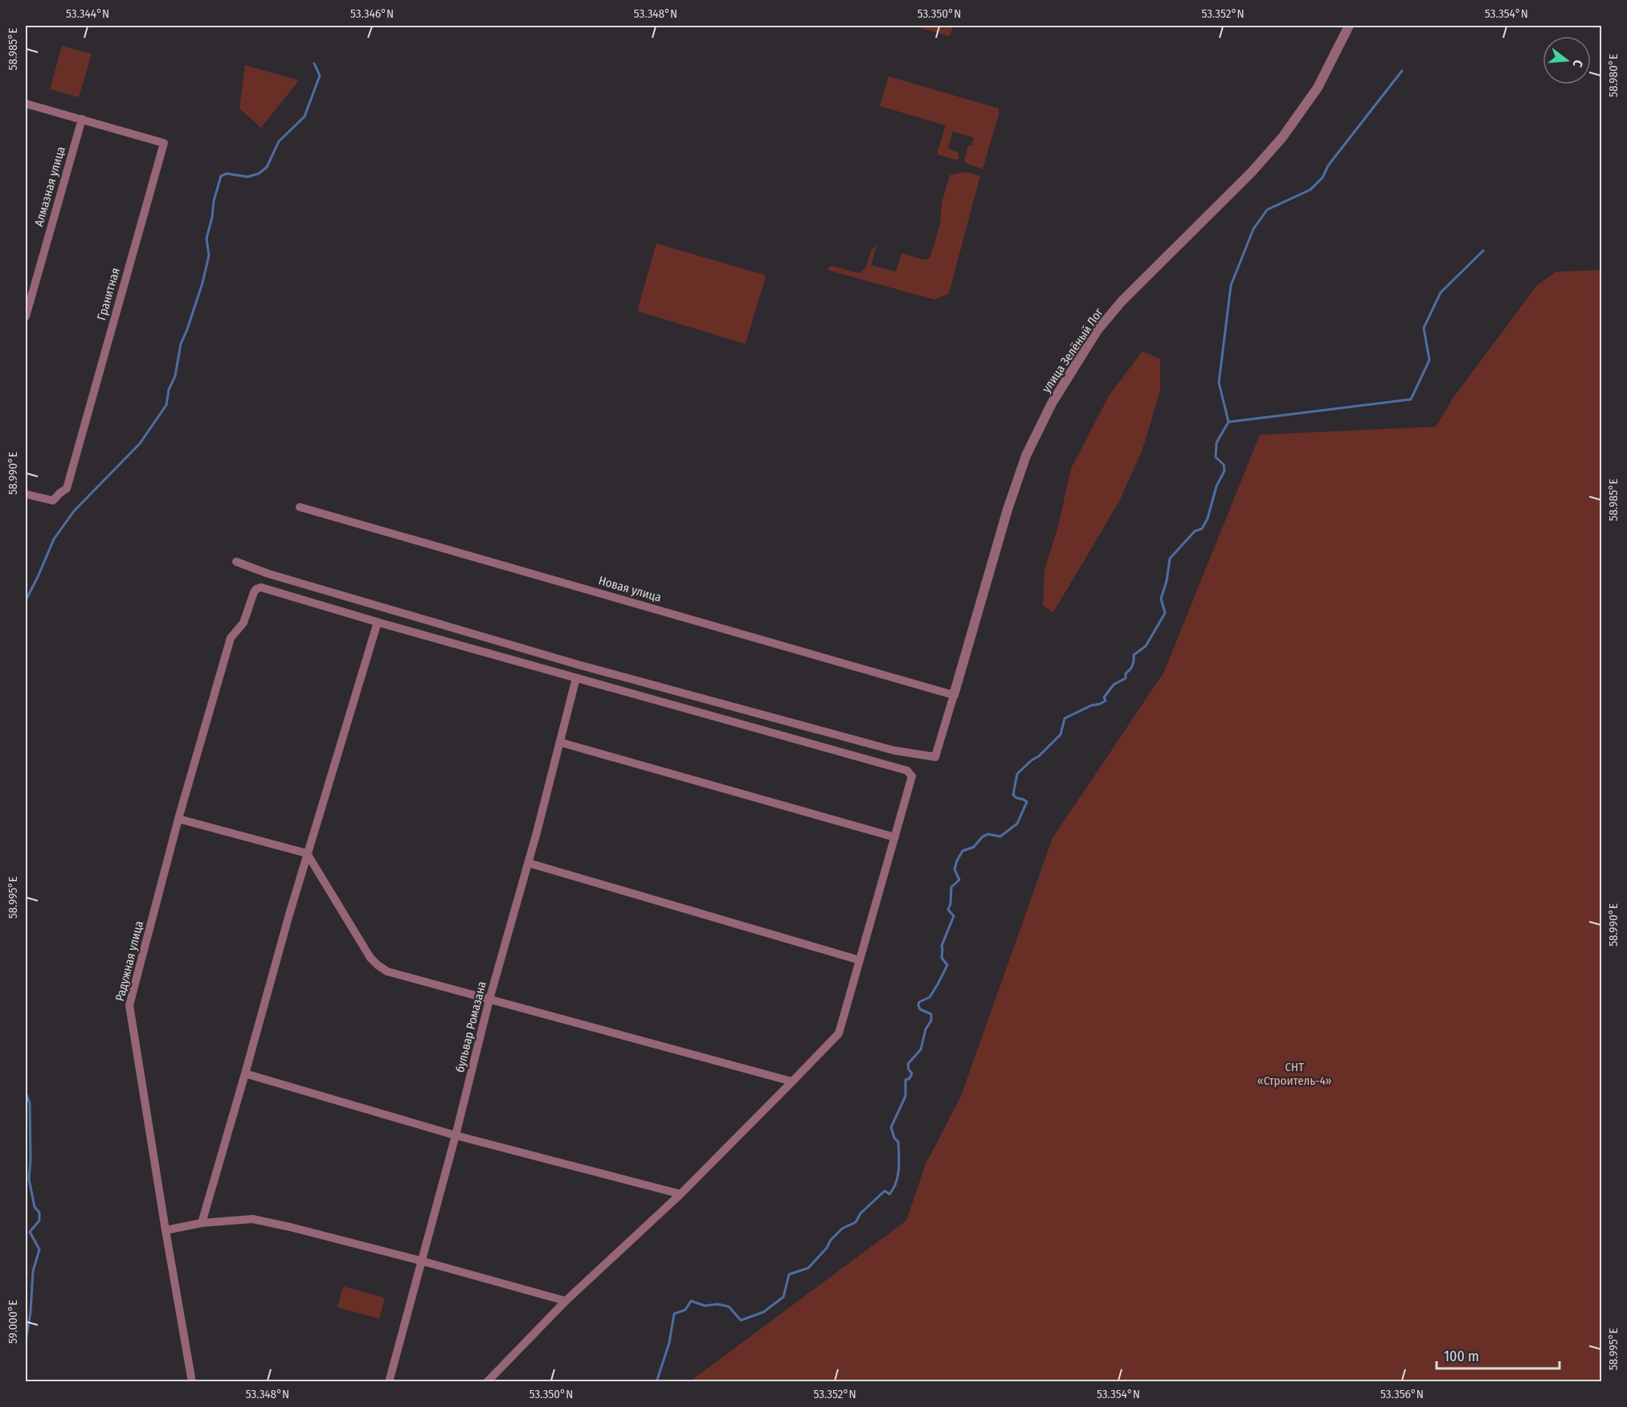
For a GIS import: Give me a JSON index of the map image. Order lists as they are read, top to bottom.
{
  "streets": {
    "street": [
      "Алмазная улица",
      "Гранитная",
      "улица Зелёный Лог",
      "Новая улица",
      "Радужная улица",
      "бульвар Ромазана"
    ]
  },
  "crossings": [
    ["Алмазная улица", "Гранитная"],
    ["улица Зелёный Лог", "Новая улица"]
  ],
  "parks": ["СНТ «Строитель-4»"],
  "scale_bar": "100 m",
  "north": "right",
  "coordinates": [
    "53.344°N",
    "53.346°N",
    "53.348°N",
    "53.350°N",
    "53.352°N",
    "53.354°N",
    "58.985°E",
    "58.980°E",
    "58.990°E",
    "58.995°E",
    "59.000°E",
    "53.356°N"
  ]
}
